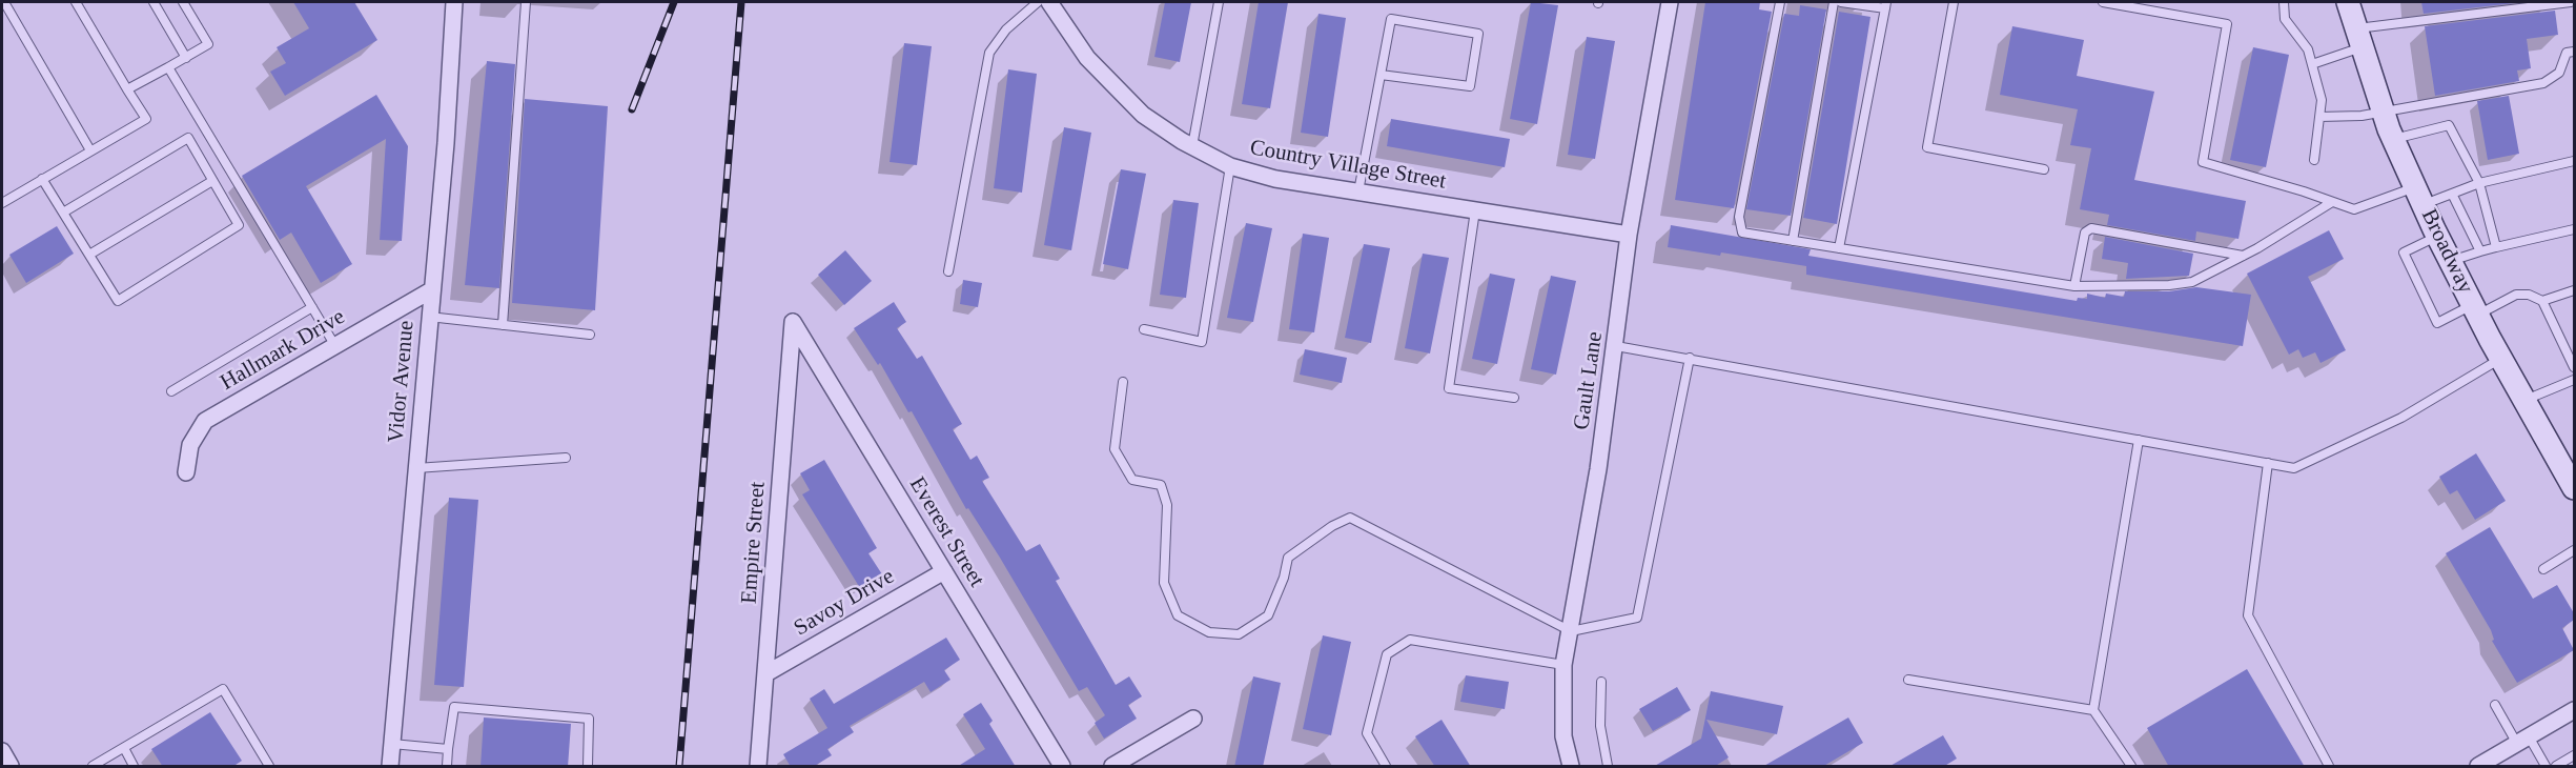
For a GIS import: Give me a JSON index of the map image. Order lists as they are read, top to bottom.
{
  "streets": {
    "main road": ["Broadway"],
    "street": [
      "Country Village Street",
      "Hallmark Drive",
      "Gault Lane",
      "Vidor Avenue",
      "Everest Street",
      "Empire Street",
      "Savoy Drive"
    ]
  },
  "crossings": [
    ["Country Village Street", "Gault Lane"],
    ["Hallmark Drive", "Vidor Avenue"],
    ["Everest Street", "Empire Street"],
    ["Everest Street", "Savoy Drive"],
    ["Empire Street", "Savoy Drive"]
  ]
}
